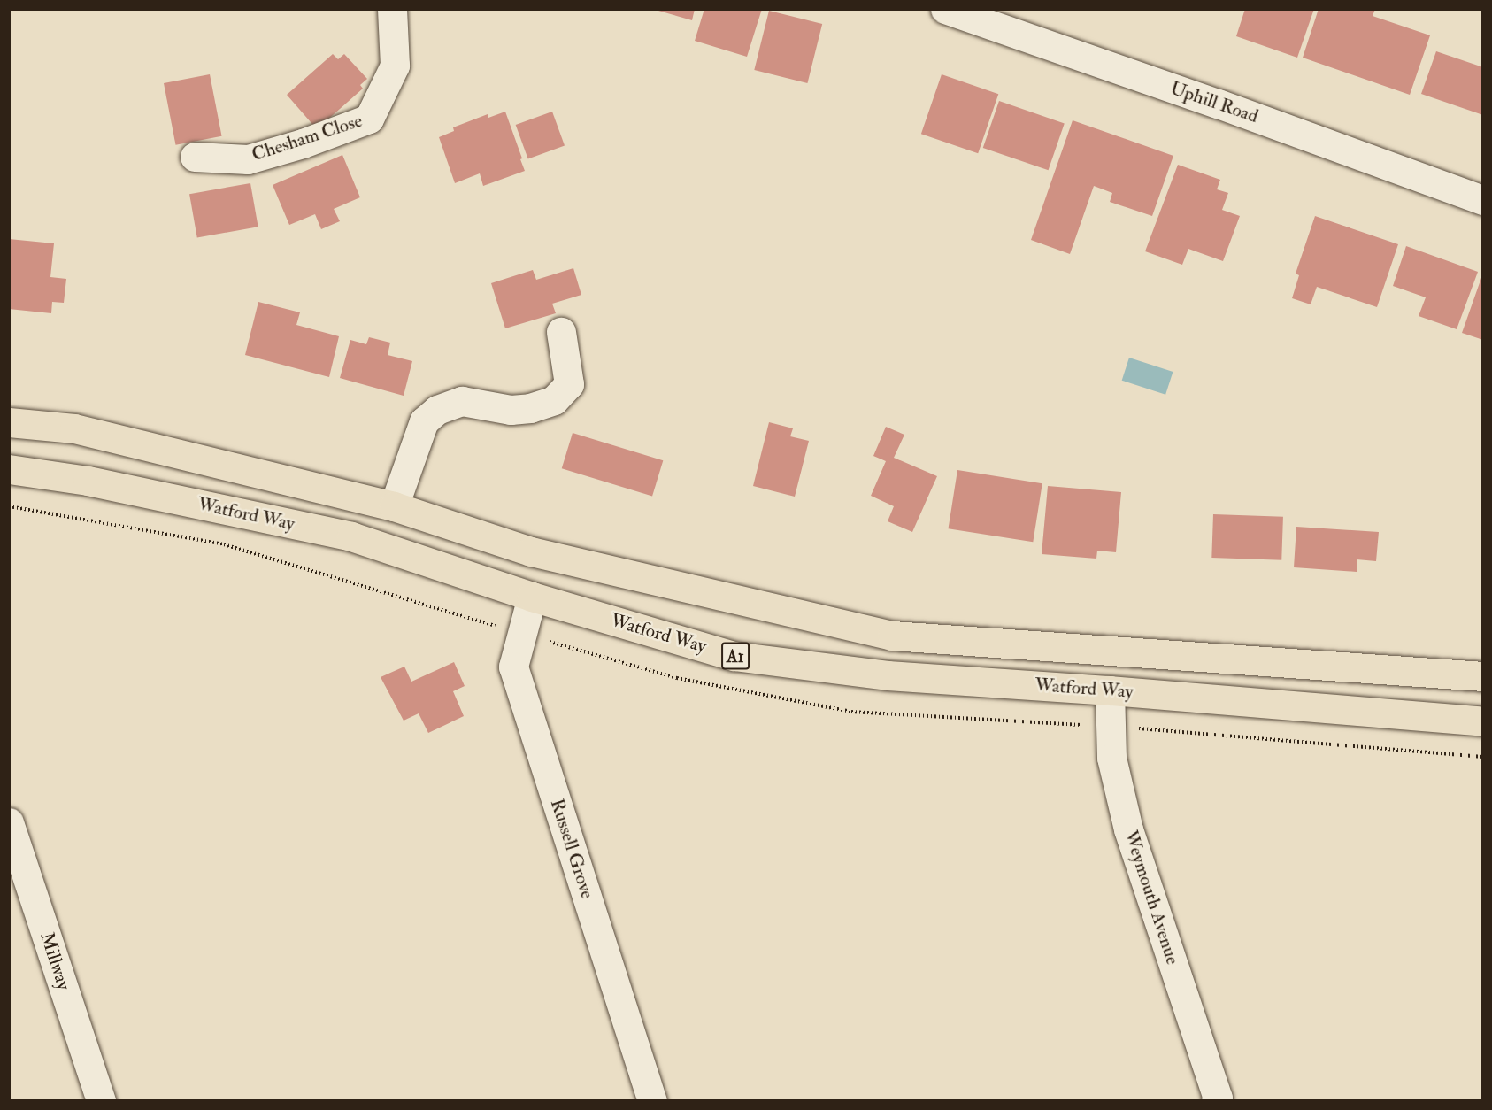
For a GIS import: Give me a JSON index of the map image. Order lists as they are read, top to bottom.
{
  "streets": {
    "highway": ["Watford Way", "A1"],
    "street": [
      "Uphill Road",
      "Chesham Close",
      "Russell Grove",
      "Weymouth Avenue",
      "Millway"
    ]
  },
  "crossings": [
    ["Watford Way", "Russell Grove"],
    ["Watford Way", "Weymouth Avenue"]
  ]
}
